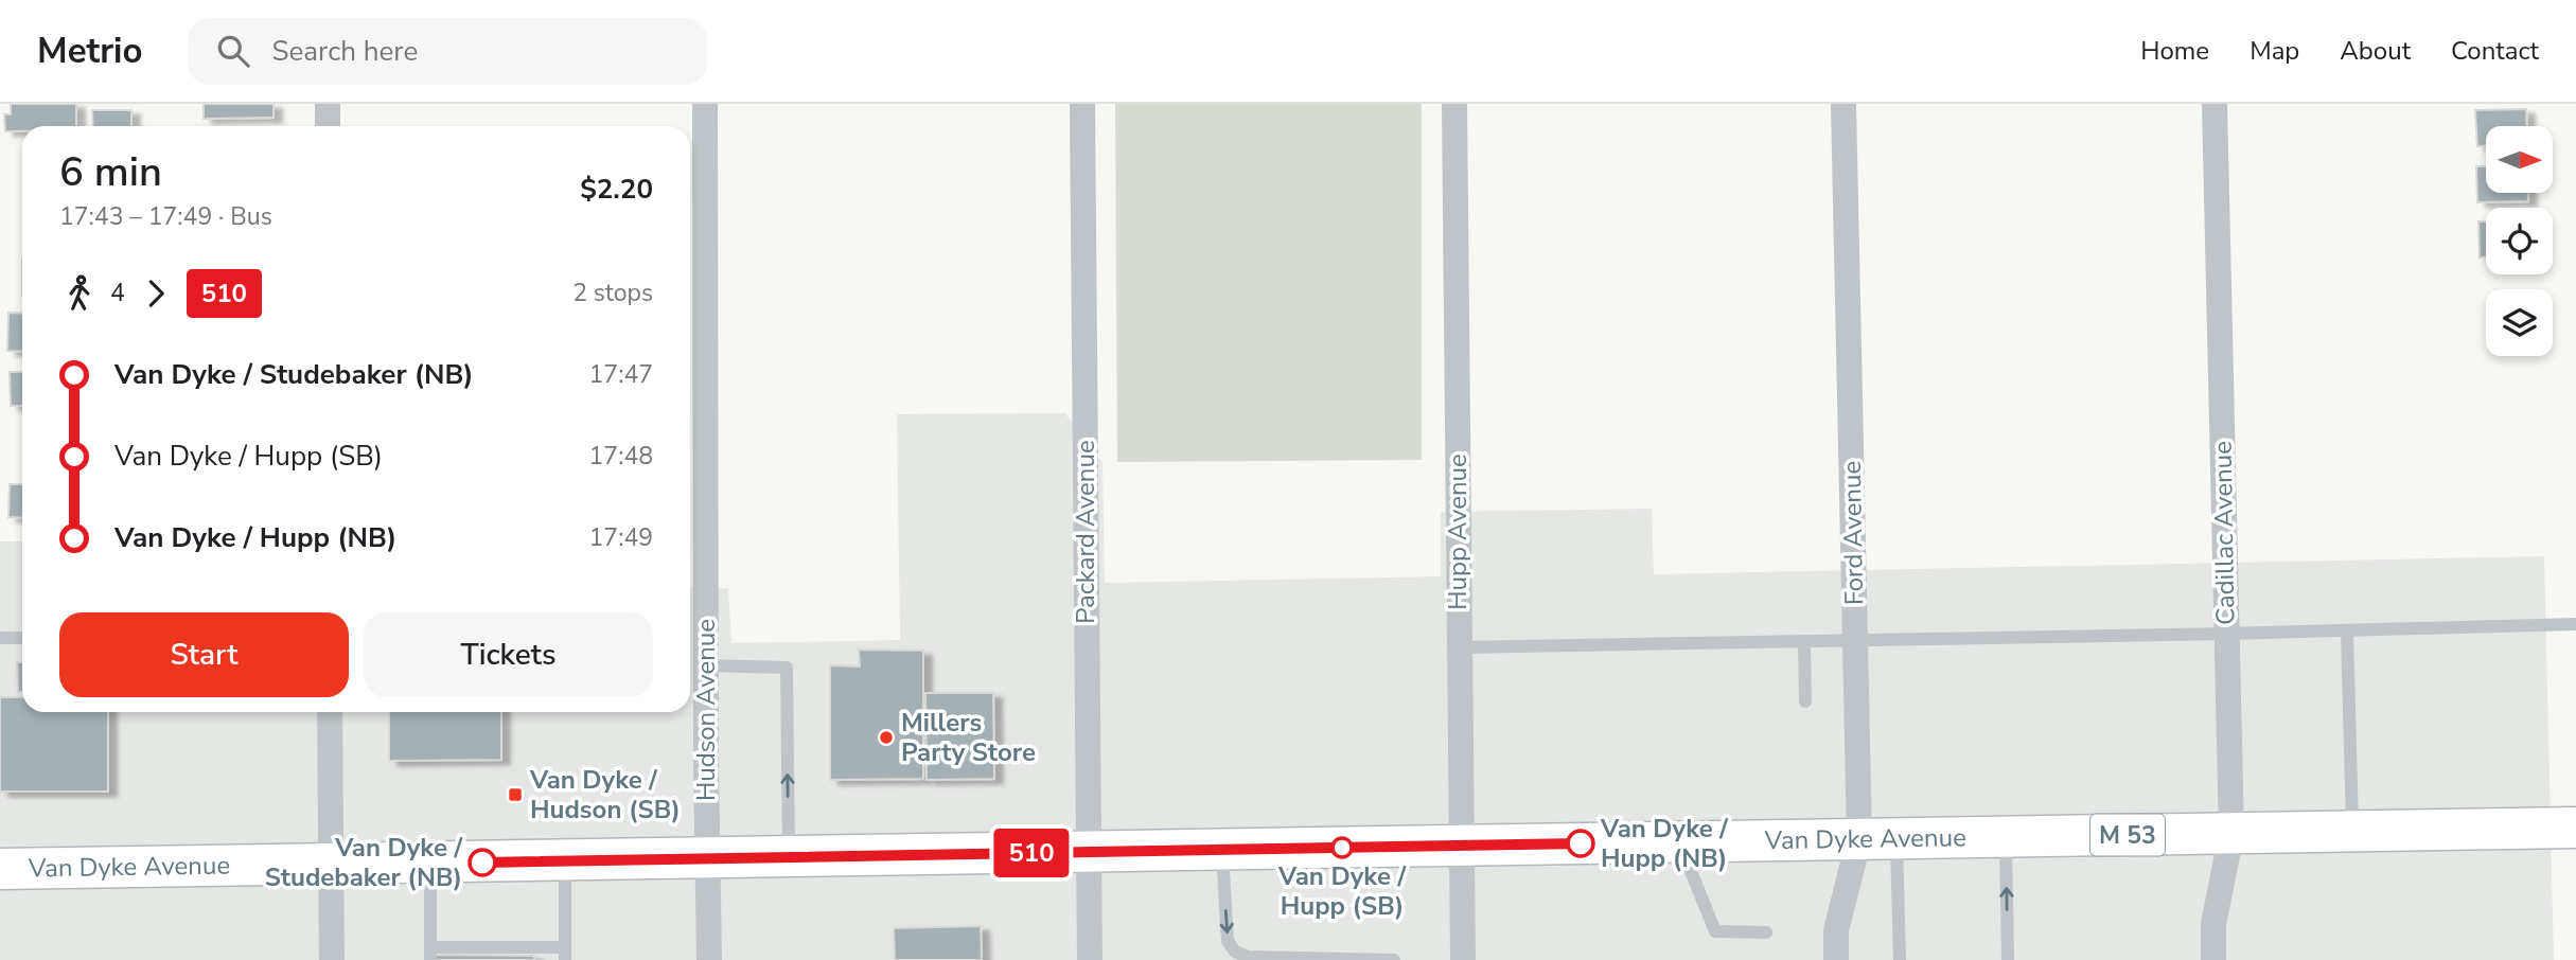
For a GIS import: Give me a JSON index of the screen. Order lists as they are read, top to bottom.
{
  "streets": {
    "main road": ["M 53", "Van Dyke Avenue"],
    "street": [
      "Packard Avenue",
      "Hupp Avenue",
      "Ford Avenue",
      "Cadillac Avenue",
      "Hudson Avenue"
    ]
  },
  "crossings": [
    ["Packard Avenue", "Van Dyke Avenue"],
    ["Hupp Avenue", "Van Dyke Avenue"],
    ["Ford Avenue", "Van Dyke Avenue"],
    ["Cadillac Avenue", "Van Dyke Avenue"],
    ["Hudson Avenue", "Van Dyke Avenue"]
  ],
  "places": {
    "other": [
      "Millers Party Store",
      "Van Dyke / Hupp (NB)",
      "Van Dyke / Hupp (SB)",
      "Van Dyke / Studebaker (NB)"
    ],
    "transit": ["Van Dyke / Hudson (SB)"]
  },
  "lines": ["bus line 510"],
  "north": "right",
  "page": {
    "header": "Metrio",
    "search": "Search here",
    "nav": [
      "Home",
      "Map",
      "About",
      "Contact"
    ],
    "on_map": "510",
    "heading": ["6 min", "17:43 – 17:49 · Bus", "$2.20"],
    "legs": ["4", "510", "2 stops"],
    "list": [
      {
        "name": "Van Dyke / Studebaker (NB)",
        "value": "17:47"
      },
      {
        "name": "Van Dyke / Hupp (SB)",
        "value": "17:48"
      },
      {
        "name": "Van Dyke / Hupp (NB)",
        "value": "17:49"
      }
    ],
    "buttons": ["Start", "Tickets"]
  }
}
